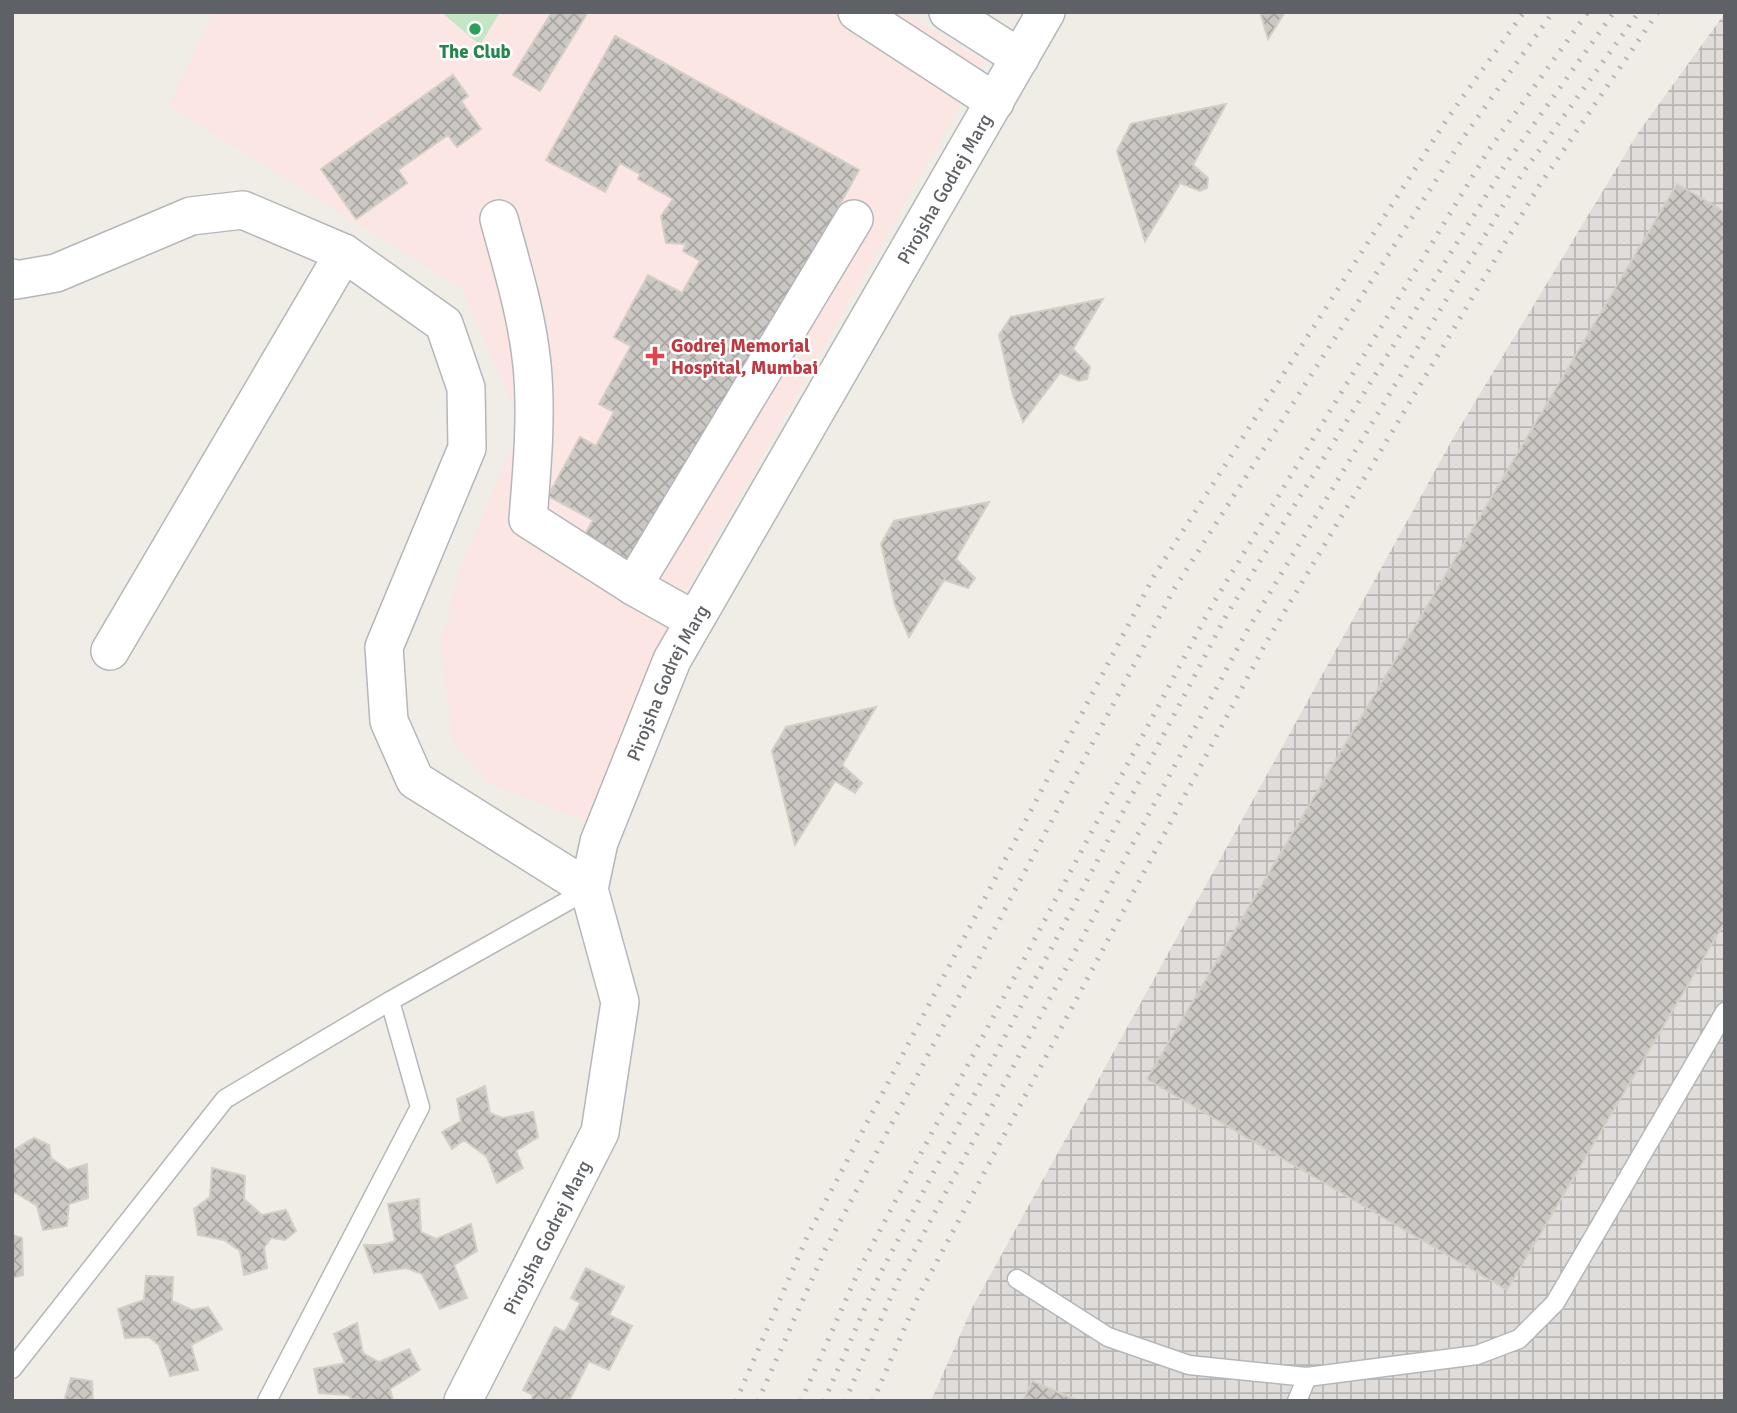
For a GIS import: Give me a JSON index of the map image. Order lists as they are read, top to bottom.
{
  "streets": {
    "street": ["Pirojsha Godrej Marg"]
  },
  "places": {
    "other": ["The Club"],
    "health": ["Godrej Memorial Hospital, Mumbai"]
  }
}
